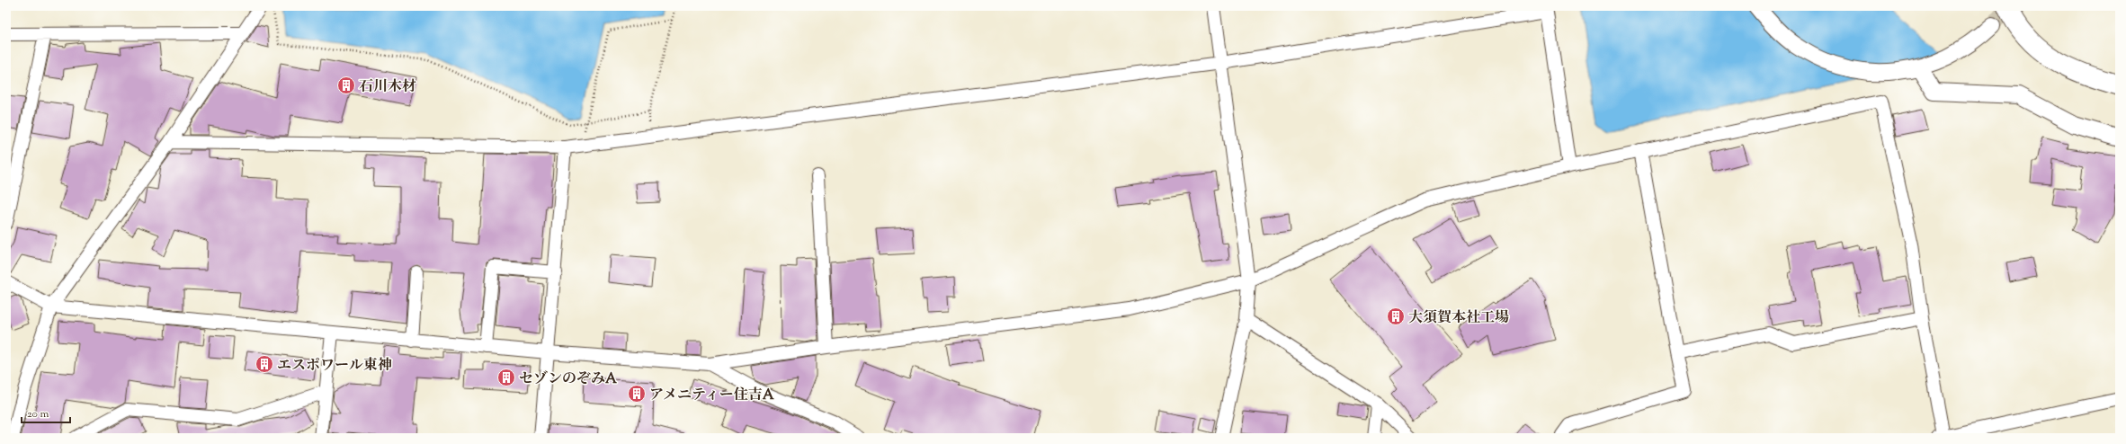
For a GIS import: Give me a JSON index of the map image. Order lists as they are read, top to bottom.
{
  "places": {
    "building": [
      "石川木材",
      "大須賀本社工場",
      "エスポワール東神",
      "セゾンのぞみA",
      "アメニティー住吉A"
    ]
  },
  "scale_bar": "20 m"
}
